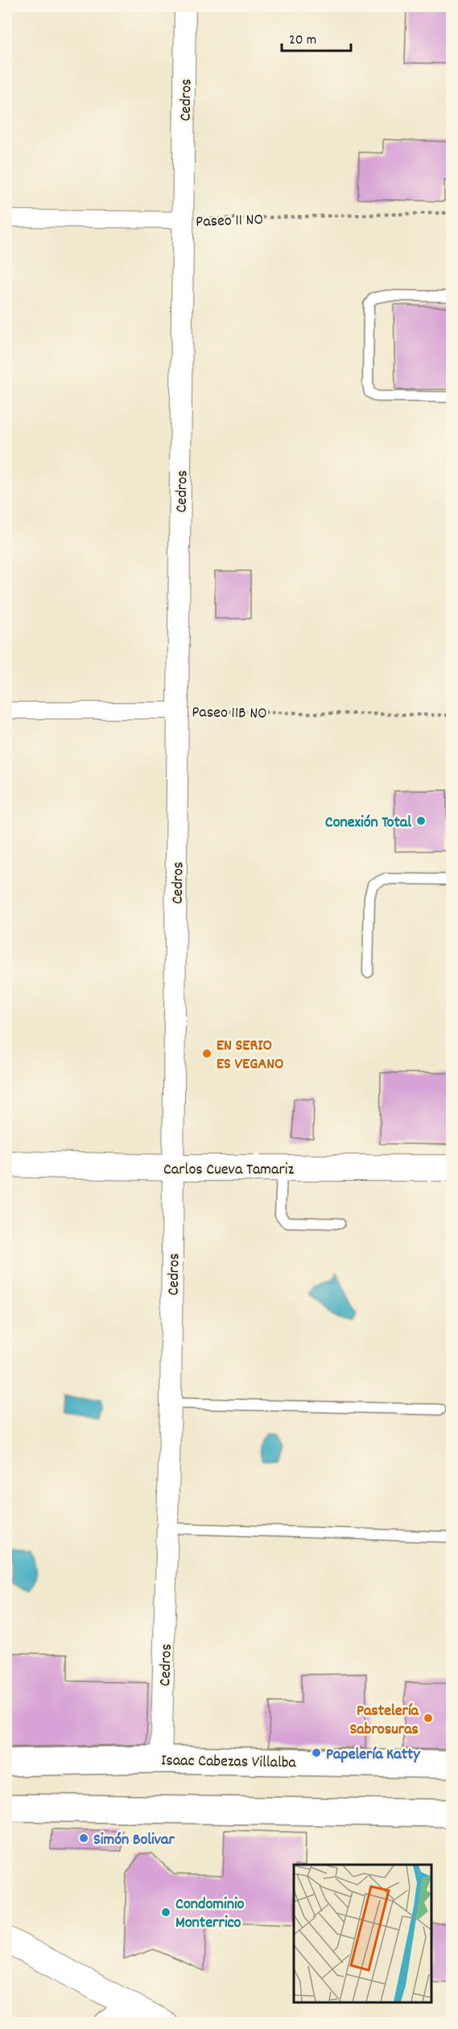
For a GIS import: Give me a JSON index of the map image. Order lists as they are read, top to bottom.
{
  "streets": {
    "main road": ["Isaac Cabezas Villalba"],
    "street": [
      "Cedros",
      "Paseo 11 NO",
      "Paseo 11B NO",
      "Carlos Cueva Tamariz"
    ]
  },
  "crossings": [
    ["Cedros", "Paseo 11 NO"],
    ["Cedros", "Paseo 11B NO"],
    ["Cedros", "Carlos Cueva Tamariz"],
    ["Cedros", "Isaac Cabezas Villalba"]
  ],
  "places": [
    "Conexión Total",
    "EN SERIO ES VEGANO",
    "Pastelería Sabrosuras",
    "Papelería Katty",
    "Simón Bolivar",
    "Condominio Monterrico"
  ],
  "scale_bar": "20 m"
}
